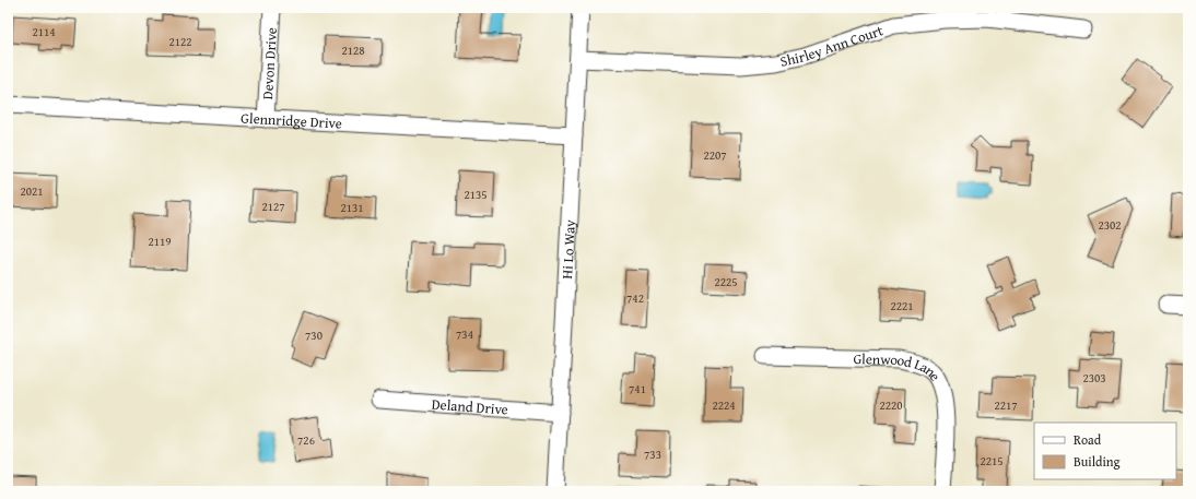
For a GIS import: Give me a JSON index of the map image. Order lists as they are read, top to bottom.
{
  "streets": {
    "street": [
      "Shirley Ann Court",
      "Devon Drive",
      "Glennridge Drive",
      "Hi Lo Way",
      "Glenwood Lane",
      "Deland Drive"
    ]
  },
  "crossings": [
    ["Shirley Ann Court", "Hi Lo Way"],
    ["Devon Drive", "Glennridge Drive"],
    ["Glennridge Drive", "Hi Lo Way"],
    ["Hi Lo Way", "Deland Drive"]
  ],
  "house_numbers": [
    "2114",
    "2122",
    "2128",
    "2207",
    "2021",
    "2135",
    "2127",
    "2131",
    "2302",
    "2119",
    "2225",
    "742",
    "2221",
    "734",
    "730",
    "2303",
    "741",
    "2224",
    "2220",
    "2217",
    "726",
    "733",
    "2215"
  ],
  "legend": ["Road", "Building"]
}
